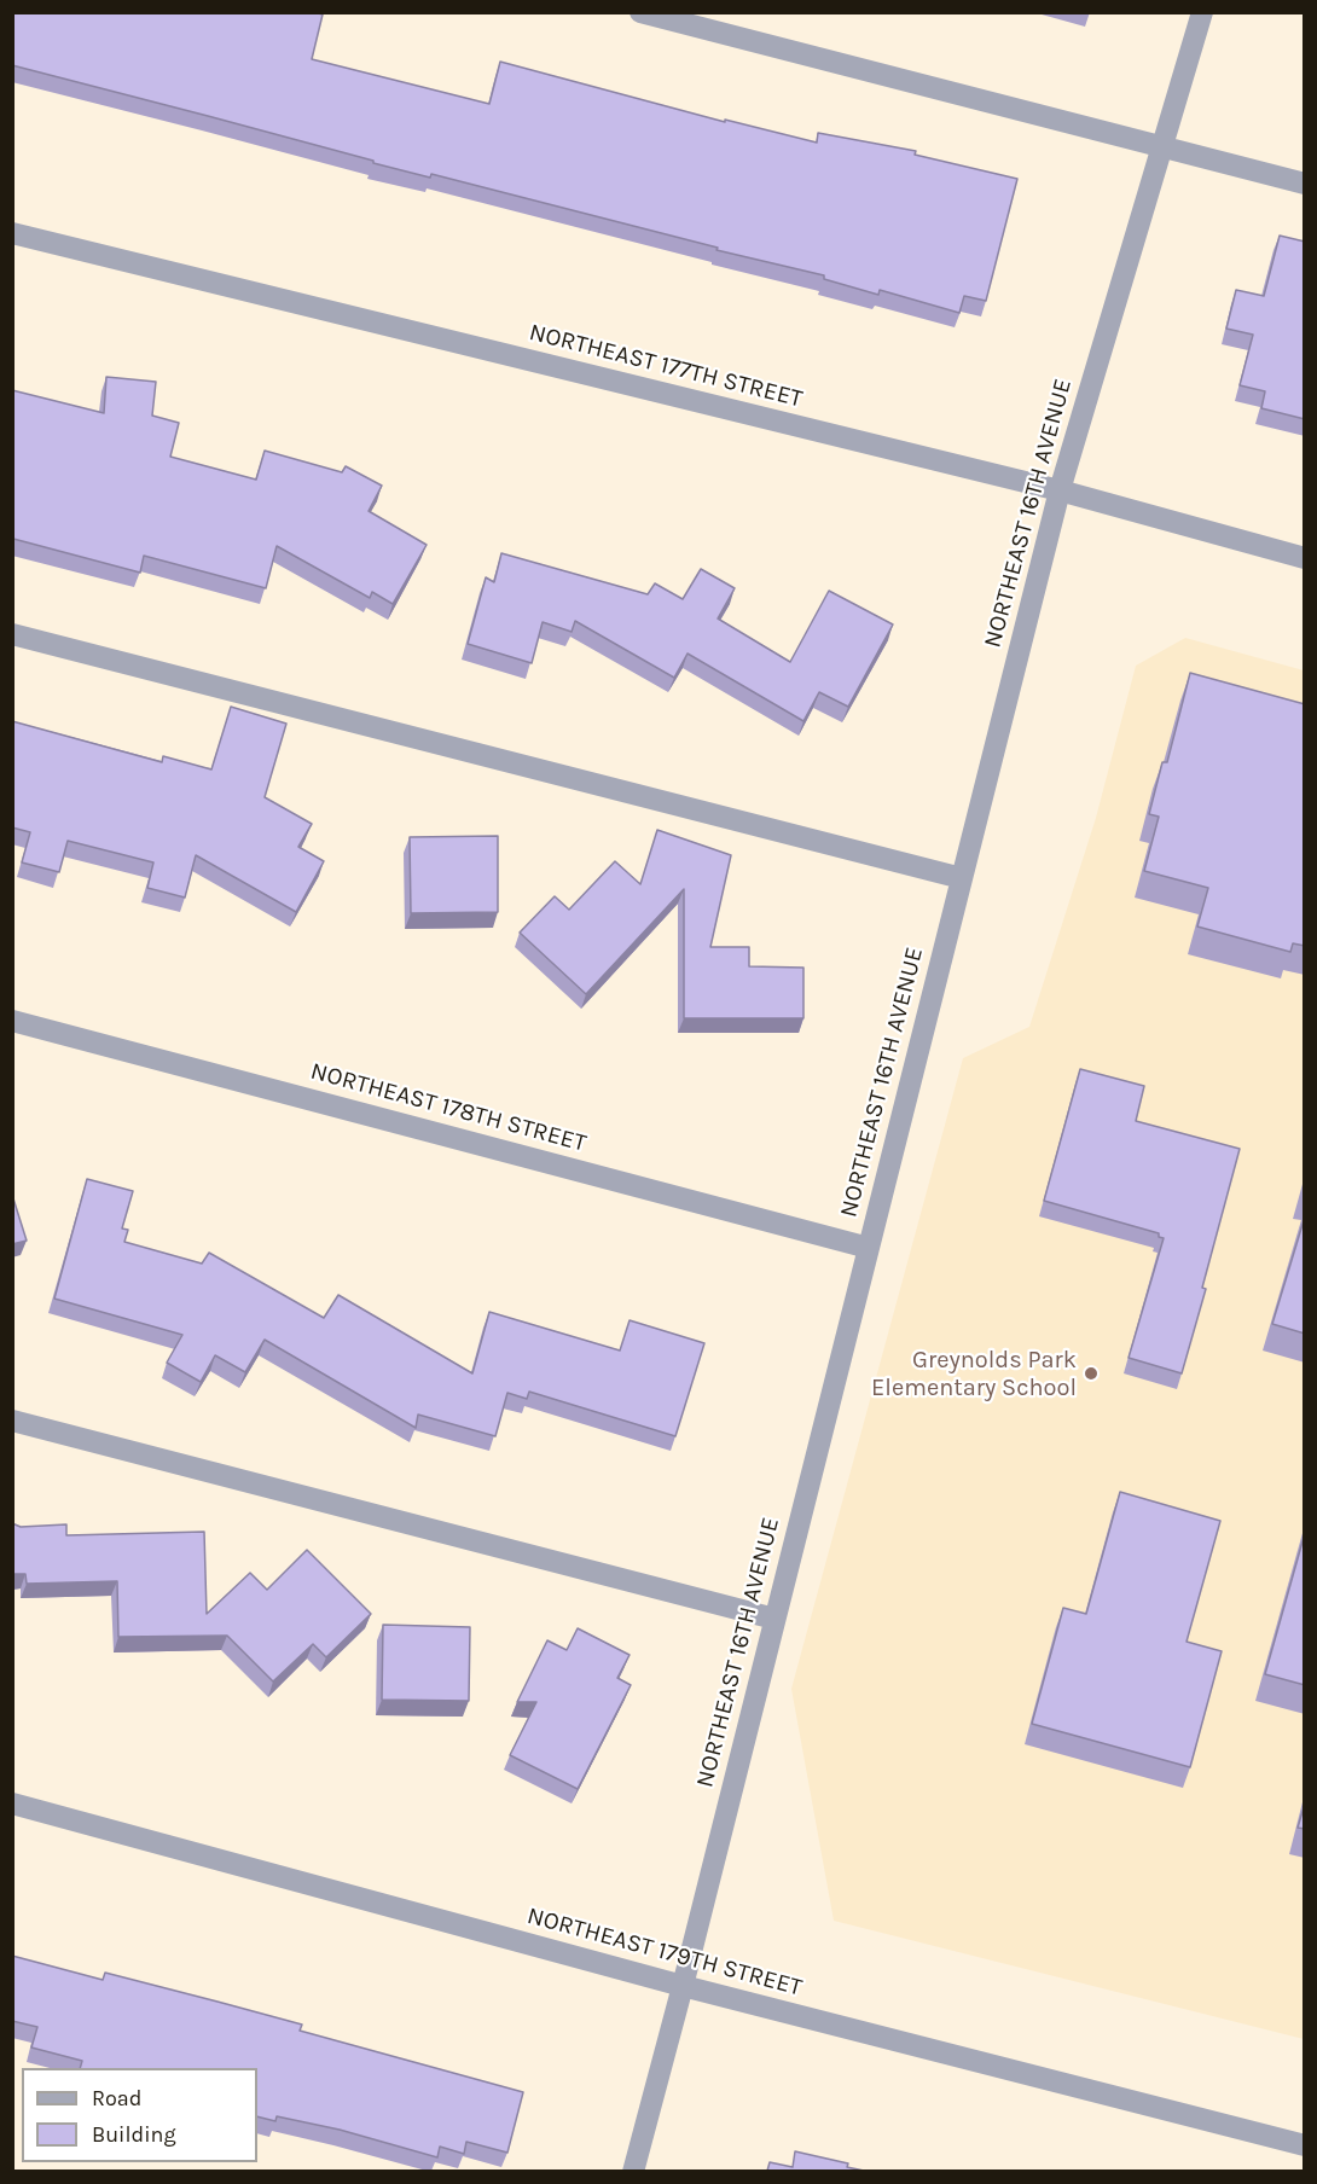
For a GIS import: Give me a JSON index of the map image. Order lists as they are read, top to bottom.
{
  "streets": {
    "street": [
      "NORTHEAST 177TH STREET",
      "NORTHEAST 16TH AVENUE",
      "NORTHEAST 178TH STREET",
      "NORTHEAST 179TH STREET"
    ]
  },
  "crossings": [
    ["NORTHEAST 177TH STREET", "NORTHEAST 16TH AVENUE"],
    ["NORTHEAST 16TH AVENUE", "NORTHEAST 178TH STREET"],
    ["NORTHEAST 16TH AVENUE", "NORTHEAST 179TH STREET"]
  ],
  "places": ["Greynolds Park Elementary School"],
  "legend": ["Road", "Building"]
}
